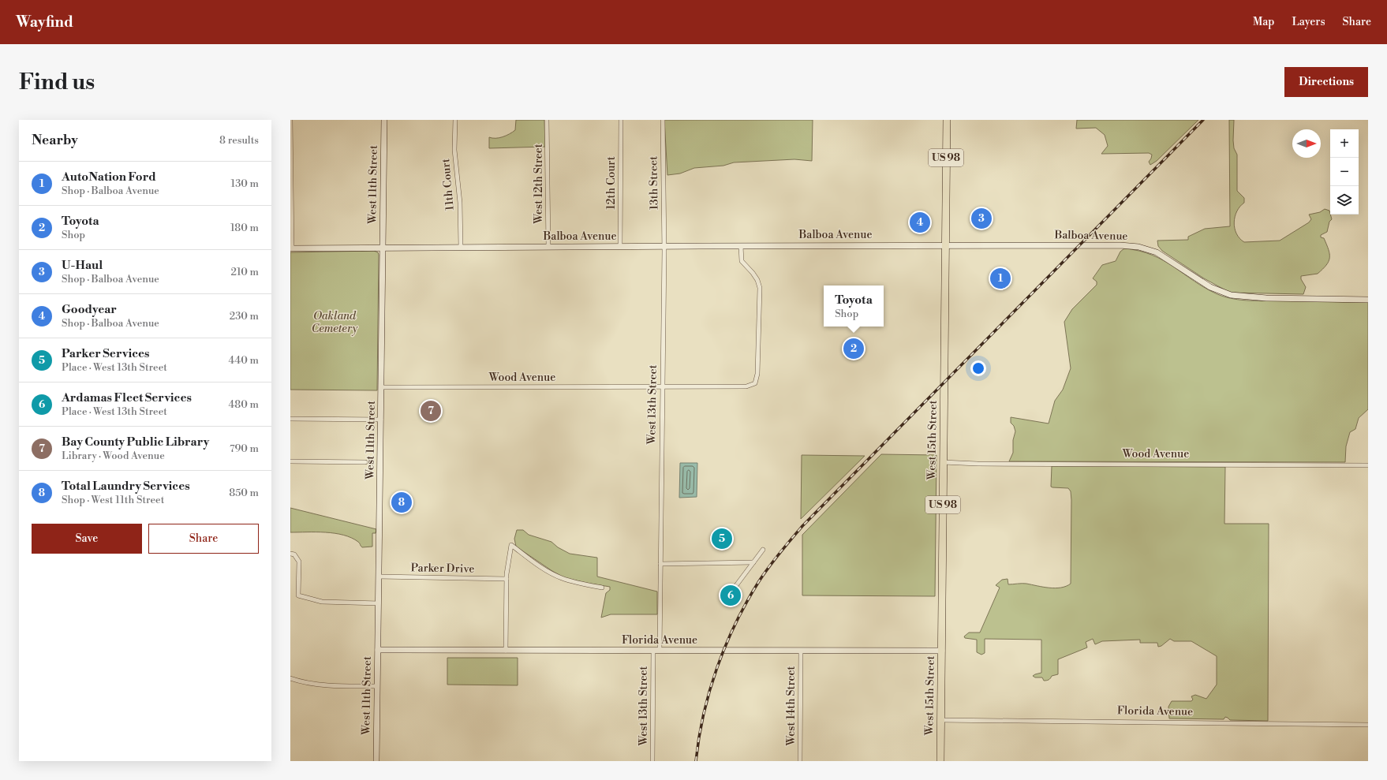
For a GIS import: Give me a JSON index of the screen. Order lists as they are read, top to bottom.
{
  "streets": {
    "highway": ["US 98", "West 15th Street"],
    "street": [
      "12th Court",
      "13th Street",
      "West 12th Street",
      "West 11th Street",
      "11th Court",
      "Balboa Avenue",
      "Wood Avenue",
      "West 13th Street",
      "Parker Drive",
      "Florida Avenue",
      "West 14th Street"
    ]
  },
  "crossings": [
    ["12th Court", "Balboa Avenue"],
    ["13th Street", "Balboa Avenue"],
    ["13th Street", "West 13th Street"],
    ["West 12th Street", "Balboa Avenue"],
    ["West 11th Street", "Balboa Avenue"],
    ["West 11th Street", "Wood Avenue"],
    ["West 11th Street", "Parker Drive"],
    ["West 11th Street", "Florida Avenue"],
    ["11th Court", "Balboa Avenue"],
    ["Balboa Avenue", "Wood Avenue"],
    ["Balboa Avenue", "West 13th Street"],
    ["Balboa Avenue", "West 15th Street"],
    ["Wood Avenue", "West 13th Street"],
    ["Wood Avenue", "West 15th Street"],
    ["West 13th Street", "Florida Avenue"],
    ["West 15th Street", "Florida Avenue"],
    ["Florida Avenue", "West 14th Street"]
  ],
  "parks": ["Oakland Cemetery"],
  "north": "right",
  "page": {
    "header": "Wayfind",
    "nav": ["Map", "Layers", "Share"],
    "buttons": [
      "Directions",
      ["Save", "Share"]
    ],
    "title": "Find us",
    "heading": ["Nearby", "8 results"],
    "map_buttons": ["+", "−"],
    "list": [
      {
        "mark": "1",
        "name": "AutoNation Ford",
        "note": "Shop · Balboa Avenue",
        "value": "130 m"
      },
      {
        "mark": "2",
        "name": "Toyota",
        "note": "Shop",
        "value": "180 m"
      },
      {
        "mark": "3",
        "name": "U-Haul",
        "note": "Shop · Balboa Avenue",
        "value": "210 m"
      },
      {
        "mark": "4",
        "name": "Goodyear",
        "note": "Shop · Balboa Avenue",
        "value": "230 m"
      },
      {
        "mark": "5",
        "name": "Parker Services",
        "note": "Place · West 13th Street",
        "value": "440 m"
      },
      {
        "mark": "6",
        "name": "Ardamas Fleet Services",
        "note": "Place · West 13th Street",
        "value": "480 m"
      },
      {
        "mark": "7",
        "name": "Bay County Public Library",
        "note": "Library · Wood Avenue",
        "value": "790 m"
      },
      {
        "mark": "8",
        "name": "Total Laundry Services",
        "note": "Shop · West 11th Street",
        "value": "850 m"
      }
    ],
    "pins": [
      "3",
      "4",
      "1",
      "2",
      "7",
      "8",
      "5",
      "6"
    ],
    "popup": ["Toyota", "Shop"]
  }
}
